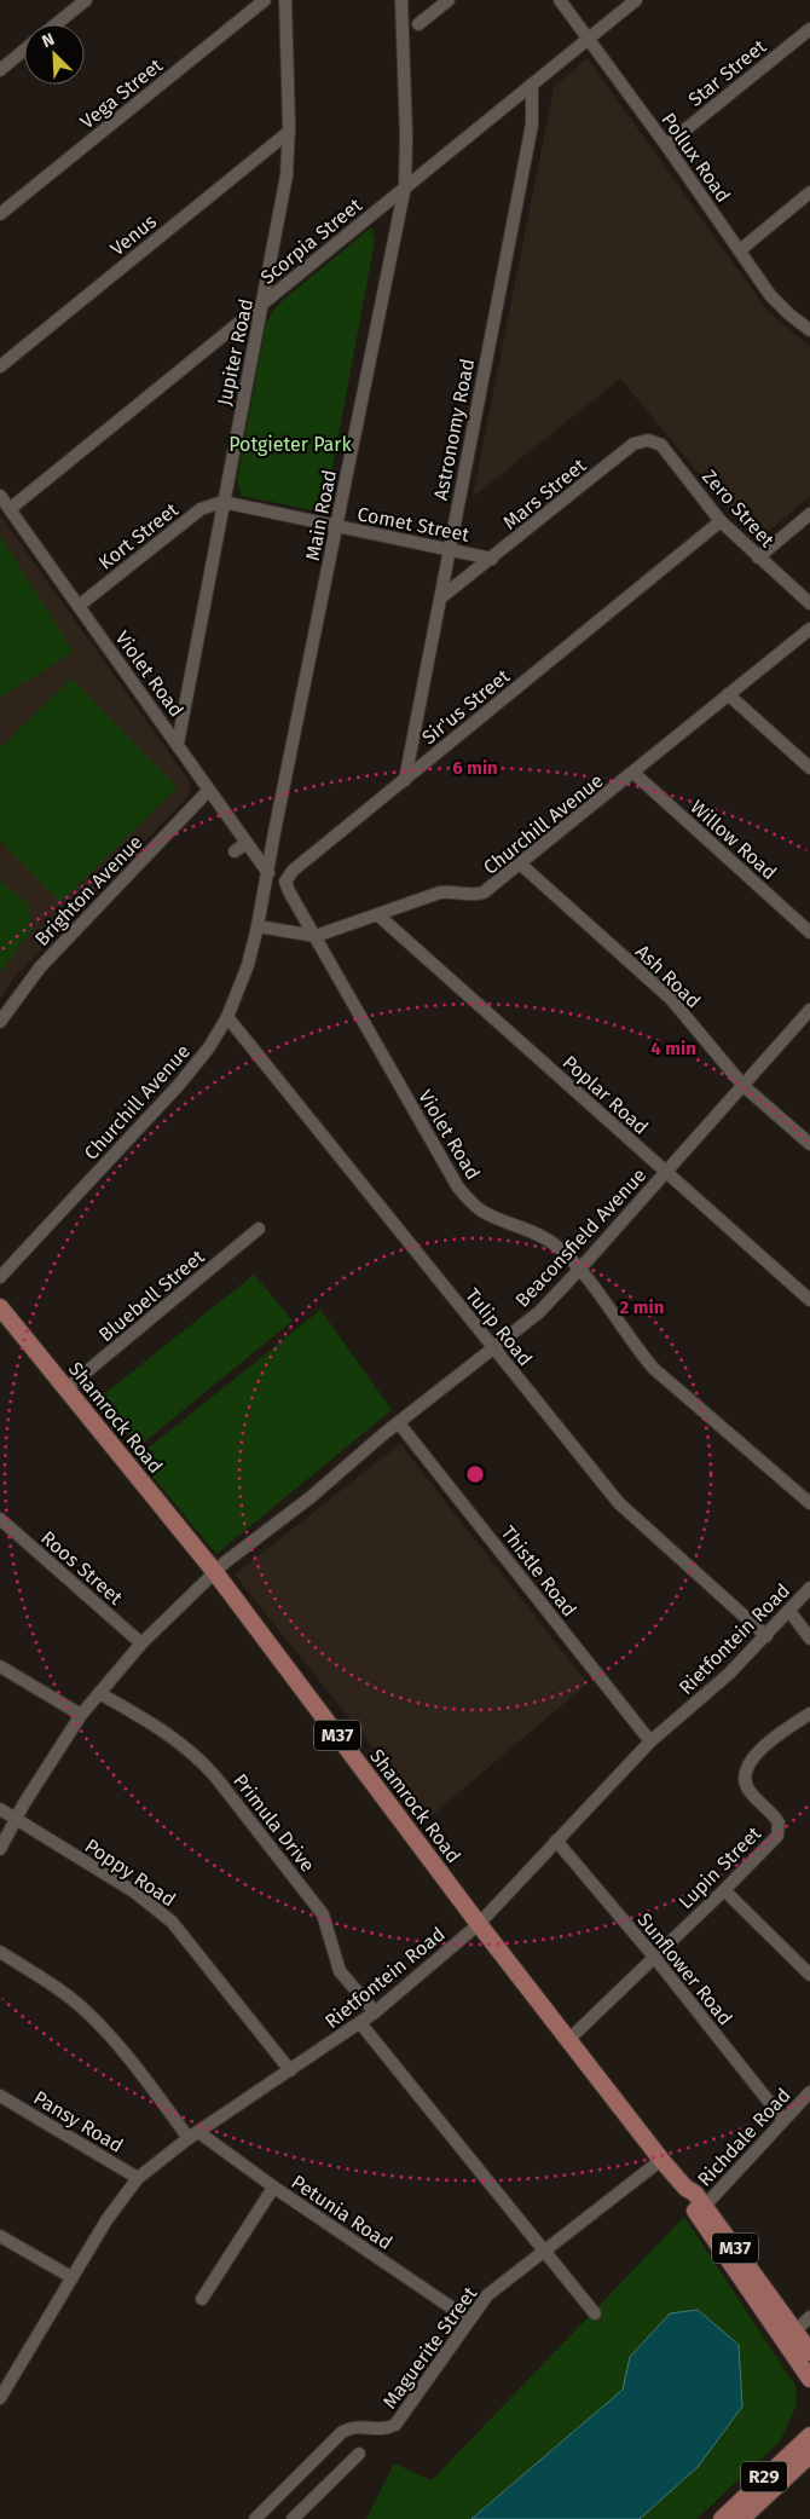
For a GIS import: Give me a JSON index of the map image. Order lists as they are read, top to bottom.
{
  "streets": {
    "main road": ["Shamrock Road", "M37", "R29"],
    "street": [
      "Star Street",
      "Vega Street",
      "Pollux Road",
      "Venus",
      "Scorpia Street",
      "Jupiter Road",
      "Astronomy Road",
      "Mars Street",
      "Zero Street",
      "Main Road",
      "Comet Street",
      "Kort Street",
      "Violet Road",
      "Sir'us Street",
      "Churchill Avenue",
      "Willow Road",
      "Brighton Avenue",
      "Ash Road",
      "Poplar Road",
      "Beaconsfield Avenue",
      "Bluebell Street",
      "Tulip Road",
      "Roos Street",
      "Thistle Road",
      "Rietfontein Road",
      "Primula Drive",
      "Lupin Street",
      "Poppy Road",
      "Sunflower Road",
      "Pansy Road",
      "Richdale Road",
      "Petunia Road",
      "Maguerite Street"
    ]
  },
  "crossings": [
    ["Star Street", "Pollux Road"],
    ["Pollux Road", "Scorpia Street"],
    ["Venus", "Jupiter Road"],
    ["Scorpia Street", "Jupiter Road"],
    ["Scorpia Street", "Astronomy Road"],
    ["Scorpia Street", "Main Road"],
    ["Scorpia Street", "Violet Road"],
    ["Jupiter Road", "Comet Street"],
    ["Jupiter Road", "Kort Street"],
    ["Jupiter Road", "Violet Road"],
    ["Astronomy Road", "Mars Street"],
    ["Astronomy Road", "Comet Street"],
    ["Astronomy Road", "Sir'us Street"],
    ["Mars Street", "Zero Street"],
    ["Mars Street", "Comet Street"],
    ["Zero Street", "Sir'us Street"],
    ["Main Road", "Comet Street"],
    ["Main Road", "Violet Road"],
    ["Main Road", "Churchill Avenue"],
    ["Comet Street", "Kort Street"],
    ["Kort Street", "Violet Road"],
    ["Violet Road", "Sir'us Street"],
    ["Violet Road", "Churchill Avenue"],
    ["Violet Road", "Brighton Avenue"],
    ["Violet Road", "Beaconsfield Avenue"],
    ["Sir'us Street", "Churchill Avenue"],
    ["Churchill Avenue", "Willow Road"],
    ["Churchill Avenue", "Ash Road"],
    ["Churchill Avenue", "Poplar Road"],
    ["Churchill Avenue", "Tulip Road"],
    ["Ash Road", "Beaconsfield Avenue"],
    ["Poplar Road", "Beaconsfield Avenue"],
    ["Beaconsfield Avenue", "Tulip Road"],
    ["Beaconsfield Avenue", "Shamrock Road"],
    ["Beaconsfield Avenue", "Roos Street"],
    ["Beaconsfield Avenue", "Thistle Road"],
    ["Beaconsfield Avenue", "Primula Drive"],
    ["Beaconsfield Avenue", "Poppy Road"],
    ["Bluebell Street", "Shamrock Road"],
    ["Tulip Road", "Rietfontein Road"],
    ["Shamrock Road", "Rietfontein Road"],
    ["Shamrock Road", "Lupin Street"],
    ["Shamrock Road", "Richdale Road"],
    ["Shamrock Road", "Maguerite Street"],
    ["Thistle Road", "Rietfontein Road"],
    ["Rietfontein Road", "Primula Drive"],
    ["Rietfontein Road", "Poppy Road"],
    ["Rietfontein Road", "Sunflower Road"],
    ["Rietfontein Road", "Pansy Road"],
    ["Rietfontein Road", "Petunia Road"],
    ["Lupin Street", "Sunflower Road"],
    ["Sunflower Road", "Richdale Road"],
    ["Petunia Road", "Maguerite Street"]
  ],
  "parks": ["Potgieter Park"],
  "north": "top left",
  "rings": ["6 min", "4 min", "2 min"]
}
